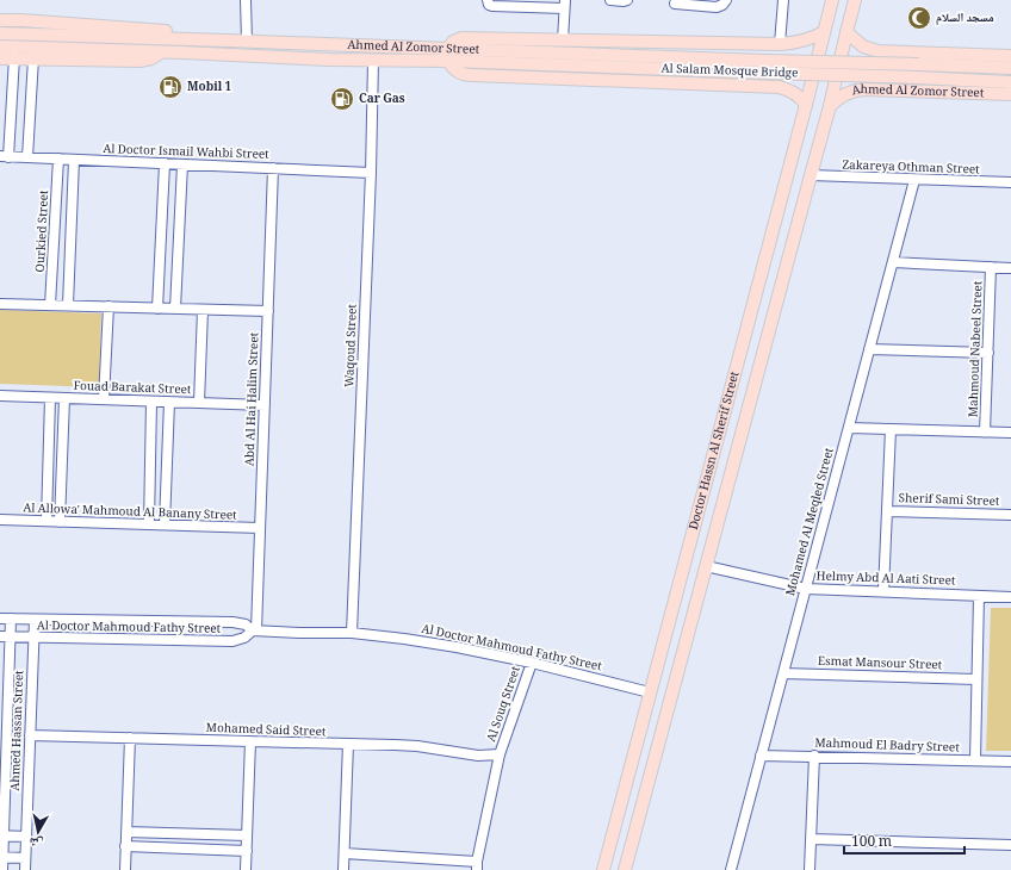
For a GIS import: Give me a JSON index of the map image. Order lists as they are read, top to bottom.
{
  "streets": {
    "main road": ["Ahmed Al Zomor Street", "Al Salam Mosque Bridge", "Doctor Hassn Al Sherif Street"],
    "street": [
      "Al Doctor Ismail Wahbi Street",
      "Zakareya Othman Street",
      "Ourkied Street",
      "Waqoud Street",
      "Mahmoud Nabeel Street",
      "Fouad Barakat Street",
      "Abd Al Hai Halim Street",
      "Sherif Sami Street",
      "Al Allowa' Mahmoud Al Banany Street",
      "Mohamed Al Meqled Street",
      "Helmy Abd Al Aati Street",
      "Al Doctor Mahmoud Fathy Street",
      "Esmat Mansour Street",
      "Al Souq Street",
      "Ahmed Hassan Street",
      "Mohamed Said Street",
      "Mahmoud El Badry Street"
    ]
  },
  "crossings": [
    ["Ahmed Al Zomor Street", "Al Salam Mosque Bridge"],
    ["Ahmed Al Zomor Street", "Waqoud Street"],
    ["Ahmed Al Zomor Street", "Doctor Hassn Al Sherif Street"],
    ["Al Doctor Ismail Wahbi Street", "Ourkied Street"],
    ["Al Doctor Ismail Wahbi Street", "Waqoud Street"],
    ["Al Doctor Ismail Wahbi Street", "Abd Al Hai Halim Street"],
    ["Zakareya Othman Street", "Doctor Hassn Al Sherif Street"],
    ["Zakareya Othman Street", "Mohamed Al Meqled Street"],
    ["Waqoud Street", "Al Doctor Mahmoud Fathy Street"],
    ["Fouad Barakat Street", "Abd Al Hai Halim Street"],
    ["Abd Al Hai Halim Street", "Al Allowa' Mahmoud Al Banany Street"],
    ["Abd Al Hai Halim Street", "Al Doctor Mahmoud Fathy Street"],
    ["Doctor Hassn Al Sherif Street", "Helmy Abd Al Aati Street"],
    ["Doctor Hassn Al Sherif Street", "Al Doctor Mahmoud Fathy Street"],
    ["Sherif Sami Street", "Helmy Abd Al Aati Street"],
    ["Mohamed Al Meqled Street", "Helmy Abd Al Aati Street"],
    ["Mohamed Al Meqled Street", "Esmat Mansour Street"],
    ["Mohamed Al Meqled Street", "Mahmoud El Badry Street"],
    ["Al Doctor Mahmoud Fathy Street", "Al Souq Street"],
    ["Al Doctor Mahmoud Fathy Street", "Ahmed Hassan Street"],
    ["Al Souq Street", "Mohamed Said Street"],
    ["Ahmed Hassan Street", "Mohamed Said Street"]
  ],
  "places": {
    "mosque": ["مسجد السلام"],
    "fuel station": ["Mobil 1", "Car Gas"]
  },
  "scale_bar": "100 m",
  "north": "bottom"
}
